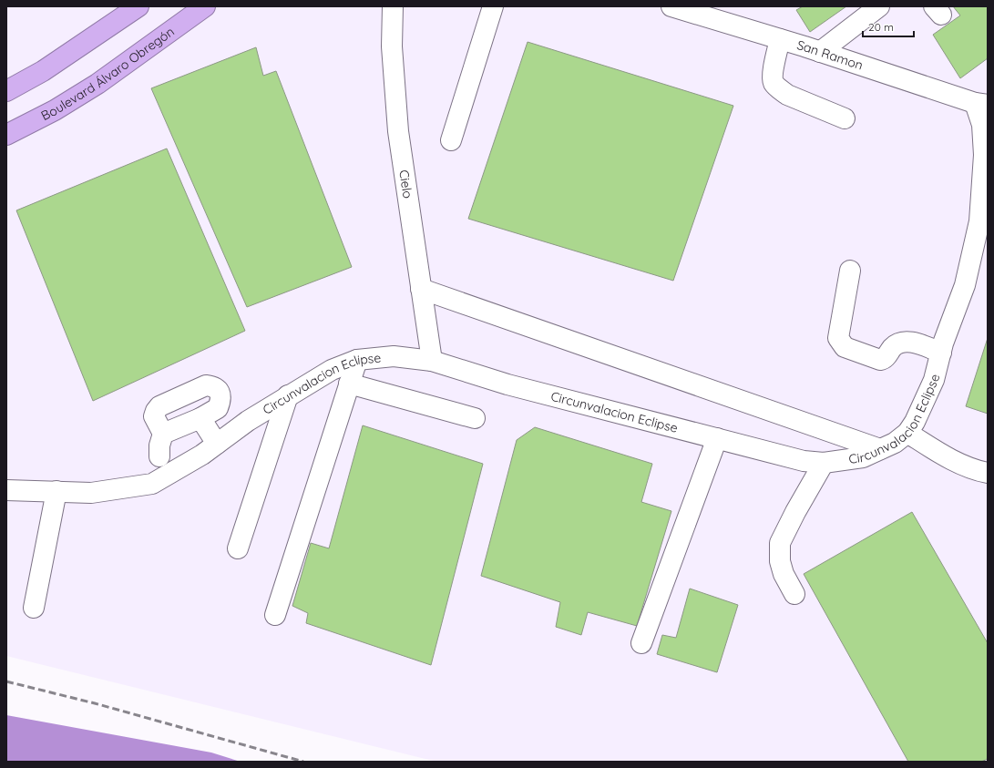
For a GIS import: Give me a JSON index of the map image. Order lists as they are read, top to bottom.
{
  "streets": {
    "highway": ["Boulevard Álvaro Obregón"],
    "lane": ["San Ramon", "Cielo", "Circunvalacion Eclipse"]
  },
  "crossings": [
    ["San Ramon", "Circunvalacion Eclipse"],
    ["Cielo", "Circunvalacion Eclipse"]
  ],
  "scale_bar": "20 m"
}
